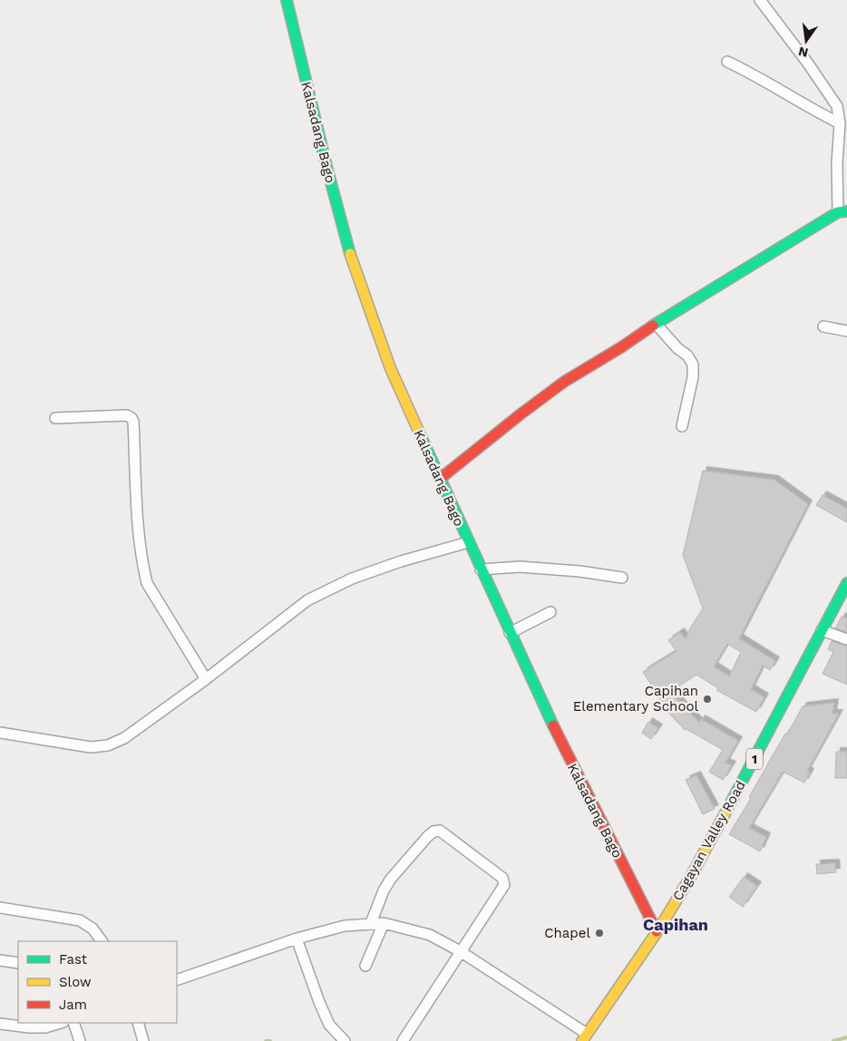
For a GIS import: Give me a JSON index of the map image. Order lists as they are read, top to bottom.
{
  "streets": {
    "main road": ["Kalsadang Bago", "1", "Cagayan Valley Road"]
  },
  "crossings": [
    ["Kalsadang Bago", "Cagayan Valley Road"]
  ],
  "districts": ["Capihan"],
  "places": ["Capihan Elementary School", "Chapel"],
  "legend": ["Fast", "Slow", "Jam"],
  "north": "bottom"
}
